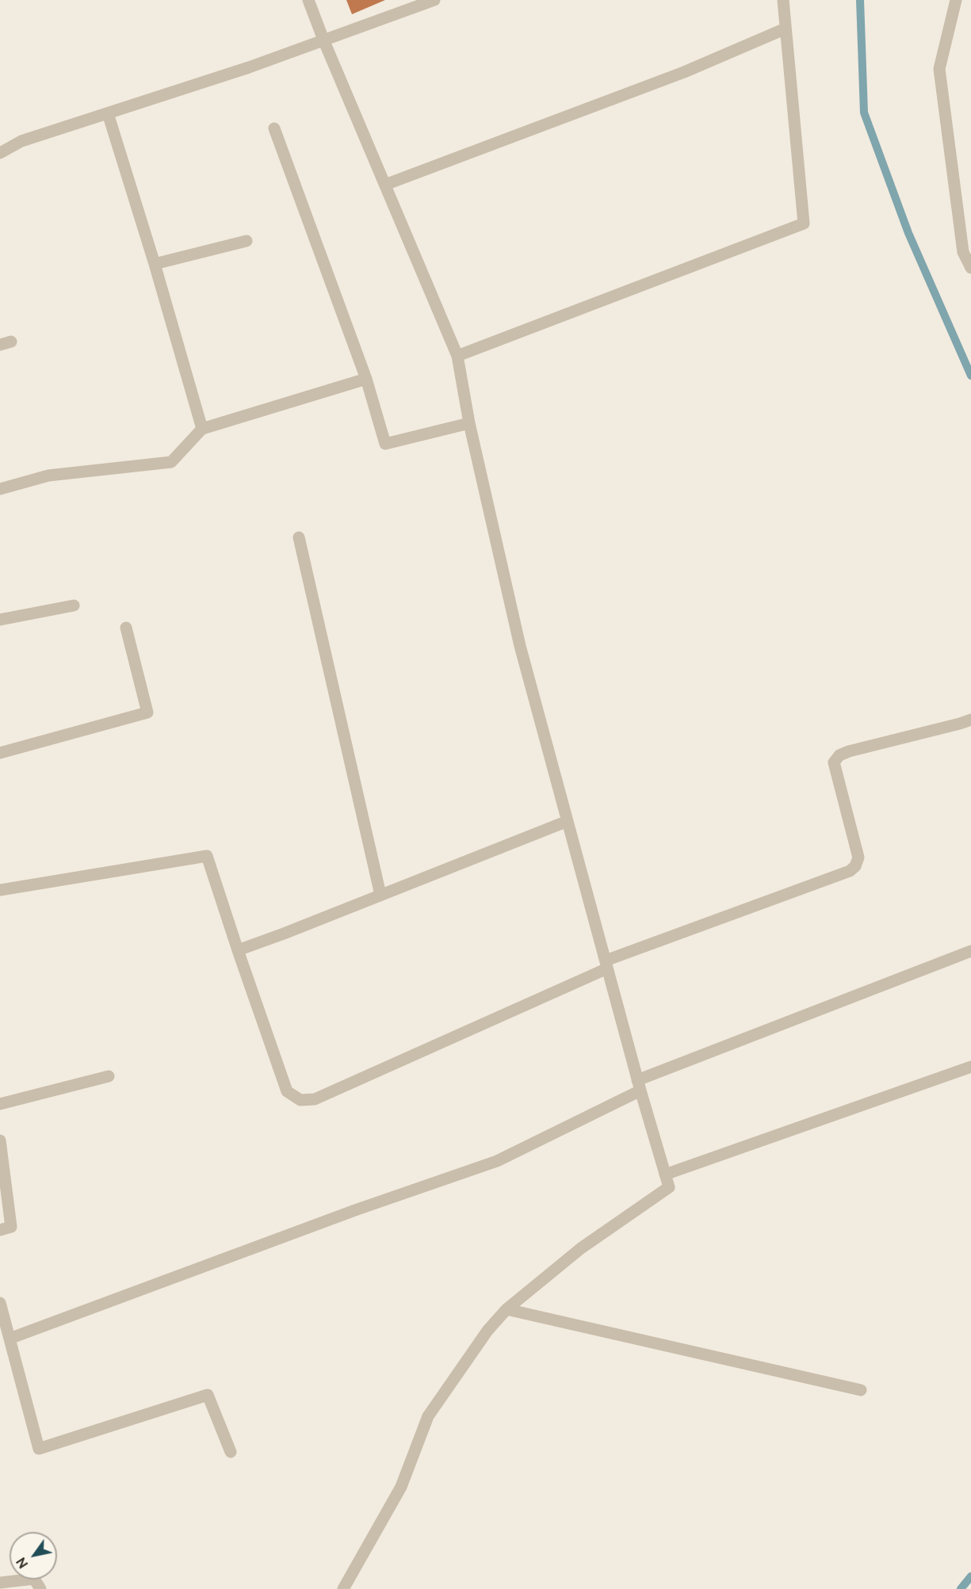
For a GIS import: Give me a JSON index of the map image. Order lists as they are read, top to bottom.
{
  "north": "bottom left"
}
